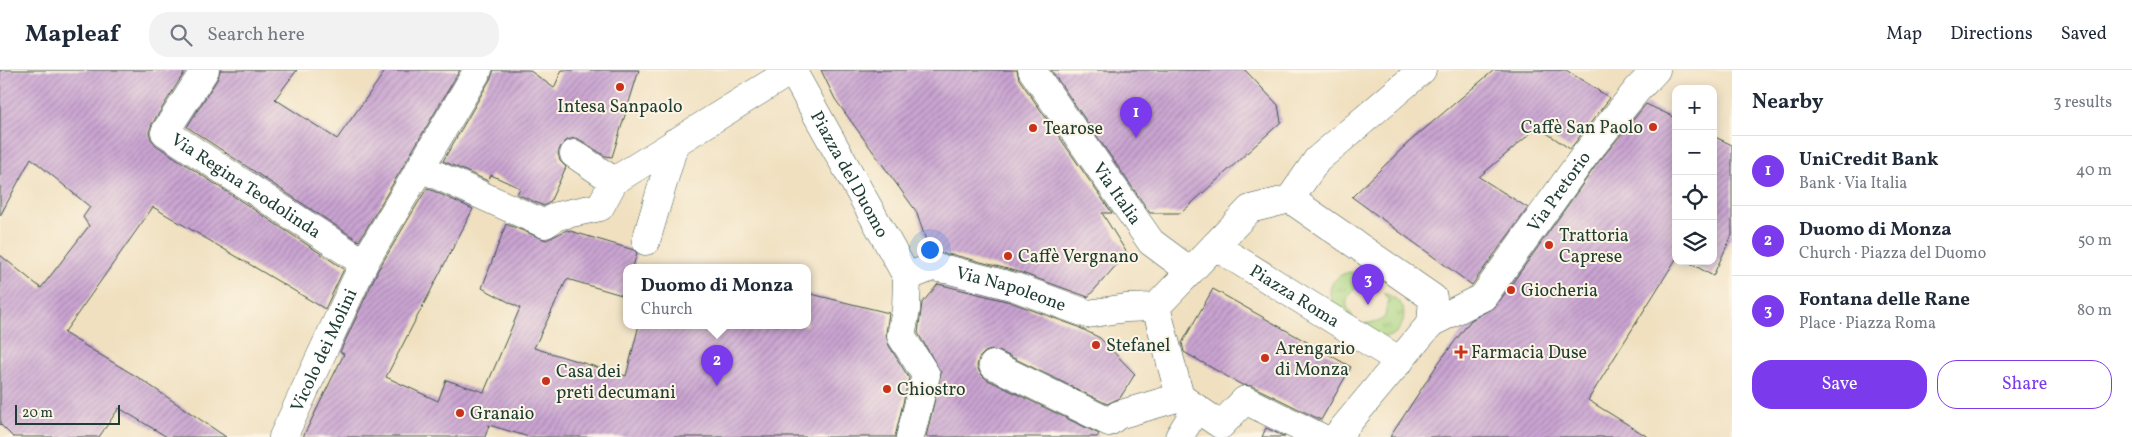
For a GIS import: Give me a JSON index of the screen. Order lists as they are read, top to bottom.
{
  "streets": {
    "street": [
      "Piazza del Duomo",
      "Via Regina Teodolinda",
      "Via Pretorio",
      "Via Italia",
      "Via Napoleone",
      "Piazza Roma",
      "Vicolo dei Molini"
    ]
  },
  "crossings": [
    ["Piazza del Duomo", "Via Napoleone"],
    ["Piazza del Duomo", "Vicolo dei Molini"],
    ["Via Regina Teodolinda", "Vicolo dei Molini"]
  ],
  "places": {
    "other": [
      "Intesa Sanpaolo",
      "Caffè San Paolo",
      "Tearose",
      "Trattoria Caprese",
      "Caffè Vergnano",
      "Giocheria",
      "Stefanel",
      "Arengario di Monza",
      "Casa dei preti decumani",
      "Chiostro",
      "Granaio"
    ],
    "health": ["Farmacia Duse"]
  },
  "scale_bar": "20 m",
  "page": {
    "header": "Mapleaf",
    "search": "Search here",
    "nav": ["Map", "Directions", "Saved"],
    "heading": ["Nearby", "3 results"],
    "map_buttons": ["+", "−"],
    "pins": ["1", "3", "2"],
    "list": [
      {
        "mark": "1",
        "name": "UniCredit Bank",
        "note": "Bank · Via Italia",
        "value": "40 m"
      },
      {
        "mark": "2",
        "name": "Duomo di Monza",
        "note": "Church · Piazza del Duomo",
        "value": "50 m"
      },
      {
        "mark": "3",
        "name": "Fontana delle Rane",
        "note": "Place · Piazza Roma",
        "value": "80 m"
      }
    ],
    "popup": ["Duomo di Monza", "Church"],
    "buttons": ["Save", "Share"],
    "scale": "20 m"
  }
}
